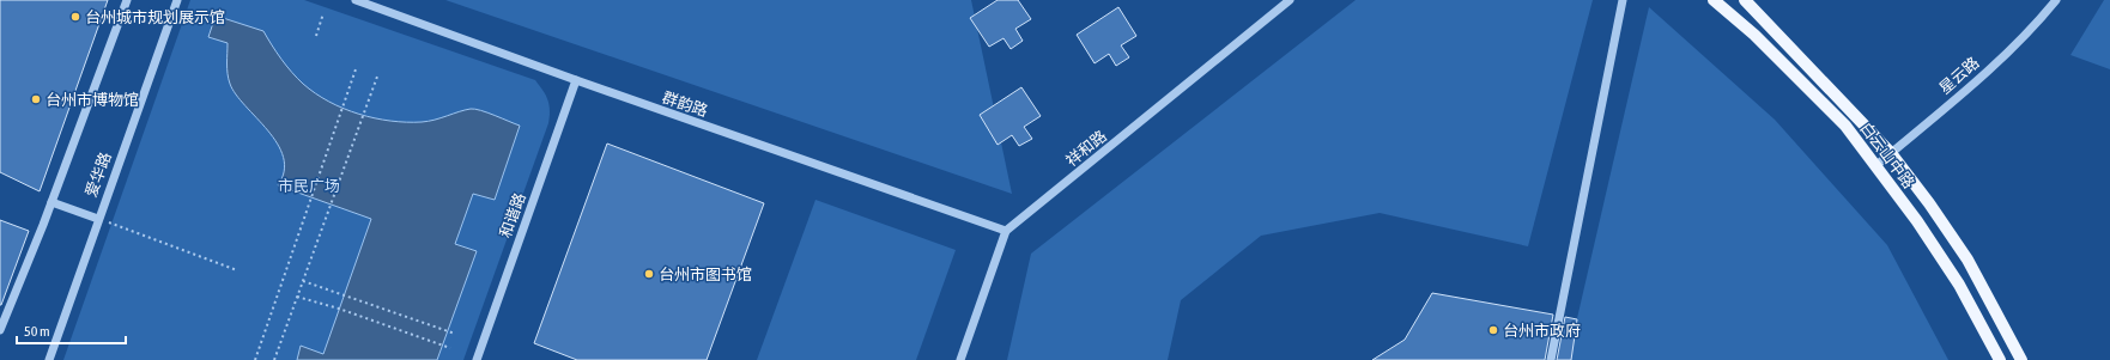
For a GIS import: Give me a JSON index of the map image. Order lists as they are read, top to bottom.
{
  "streets": {
    "main road": ["白云山中路"],
    "street": [
      "星云路",
      "群韵路",
      "祥和路",
      "爱华路",
      "和谐路"
    ]
  },
  "crossings": [
    ["星云路", "白云山中路"],
    ["群韵路", "祥和路"],
    ["群韵路", "和谐路"]
  ],
  "parks": ["市民广场"],
  "places": [
    "台州城市规划展示馆",
    "台州市博物馆",
    "台州市图书馆",
    "台州市政府"
  ],
  "scale_bar": "50 m"
}
